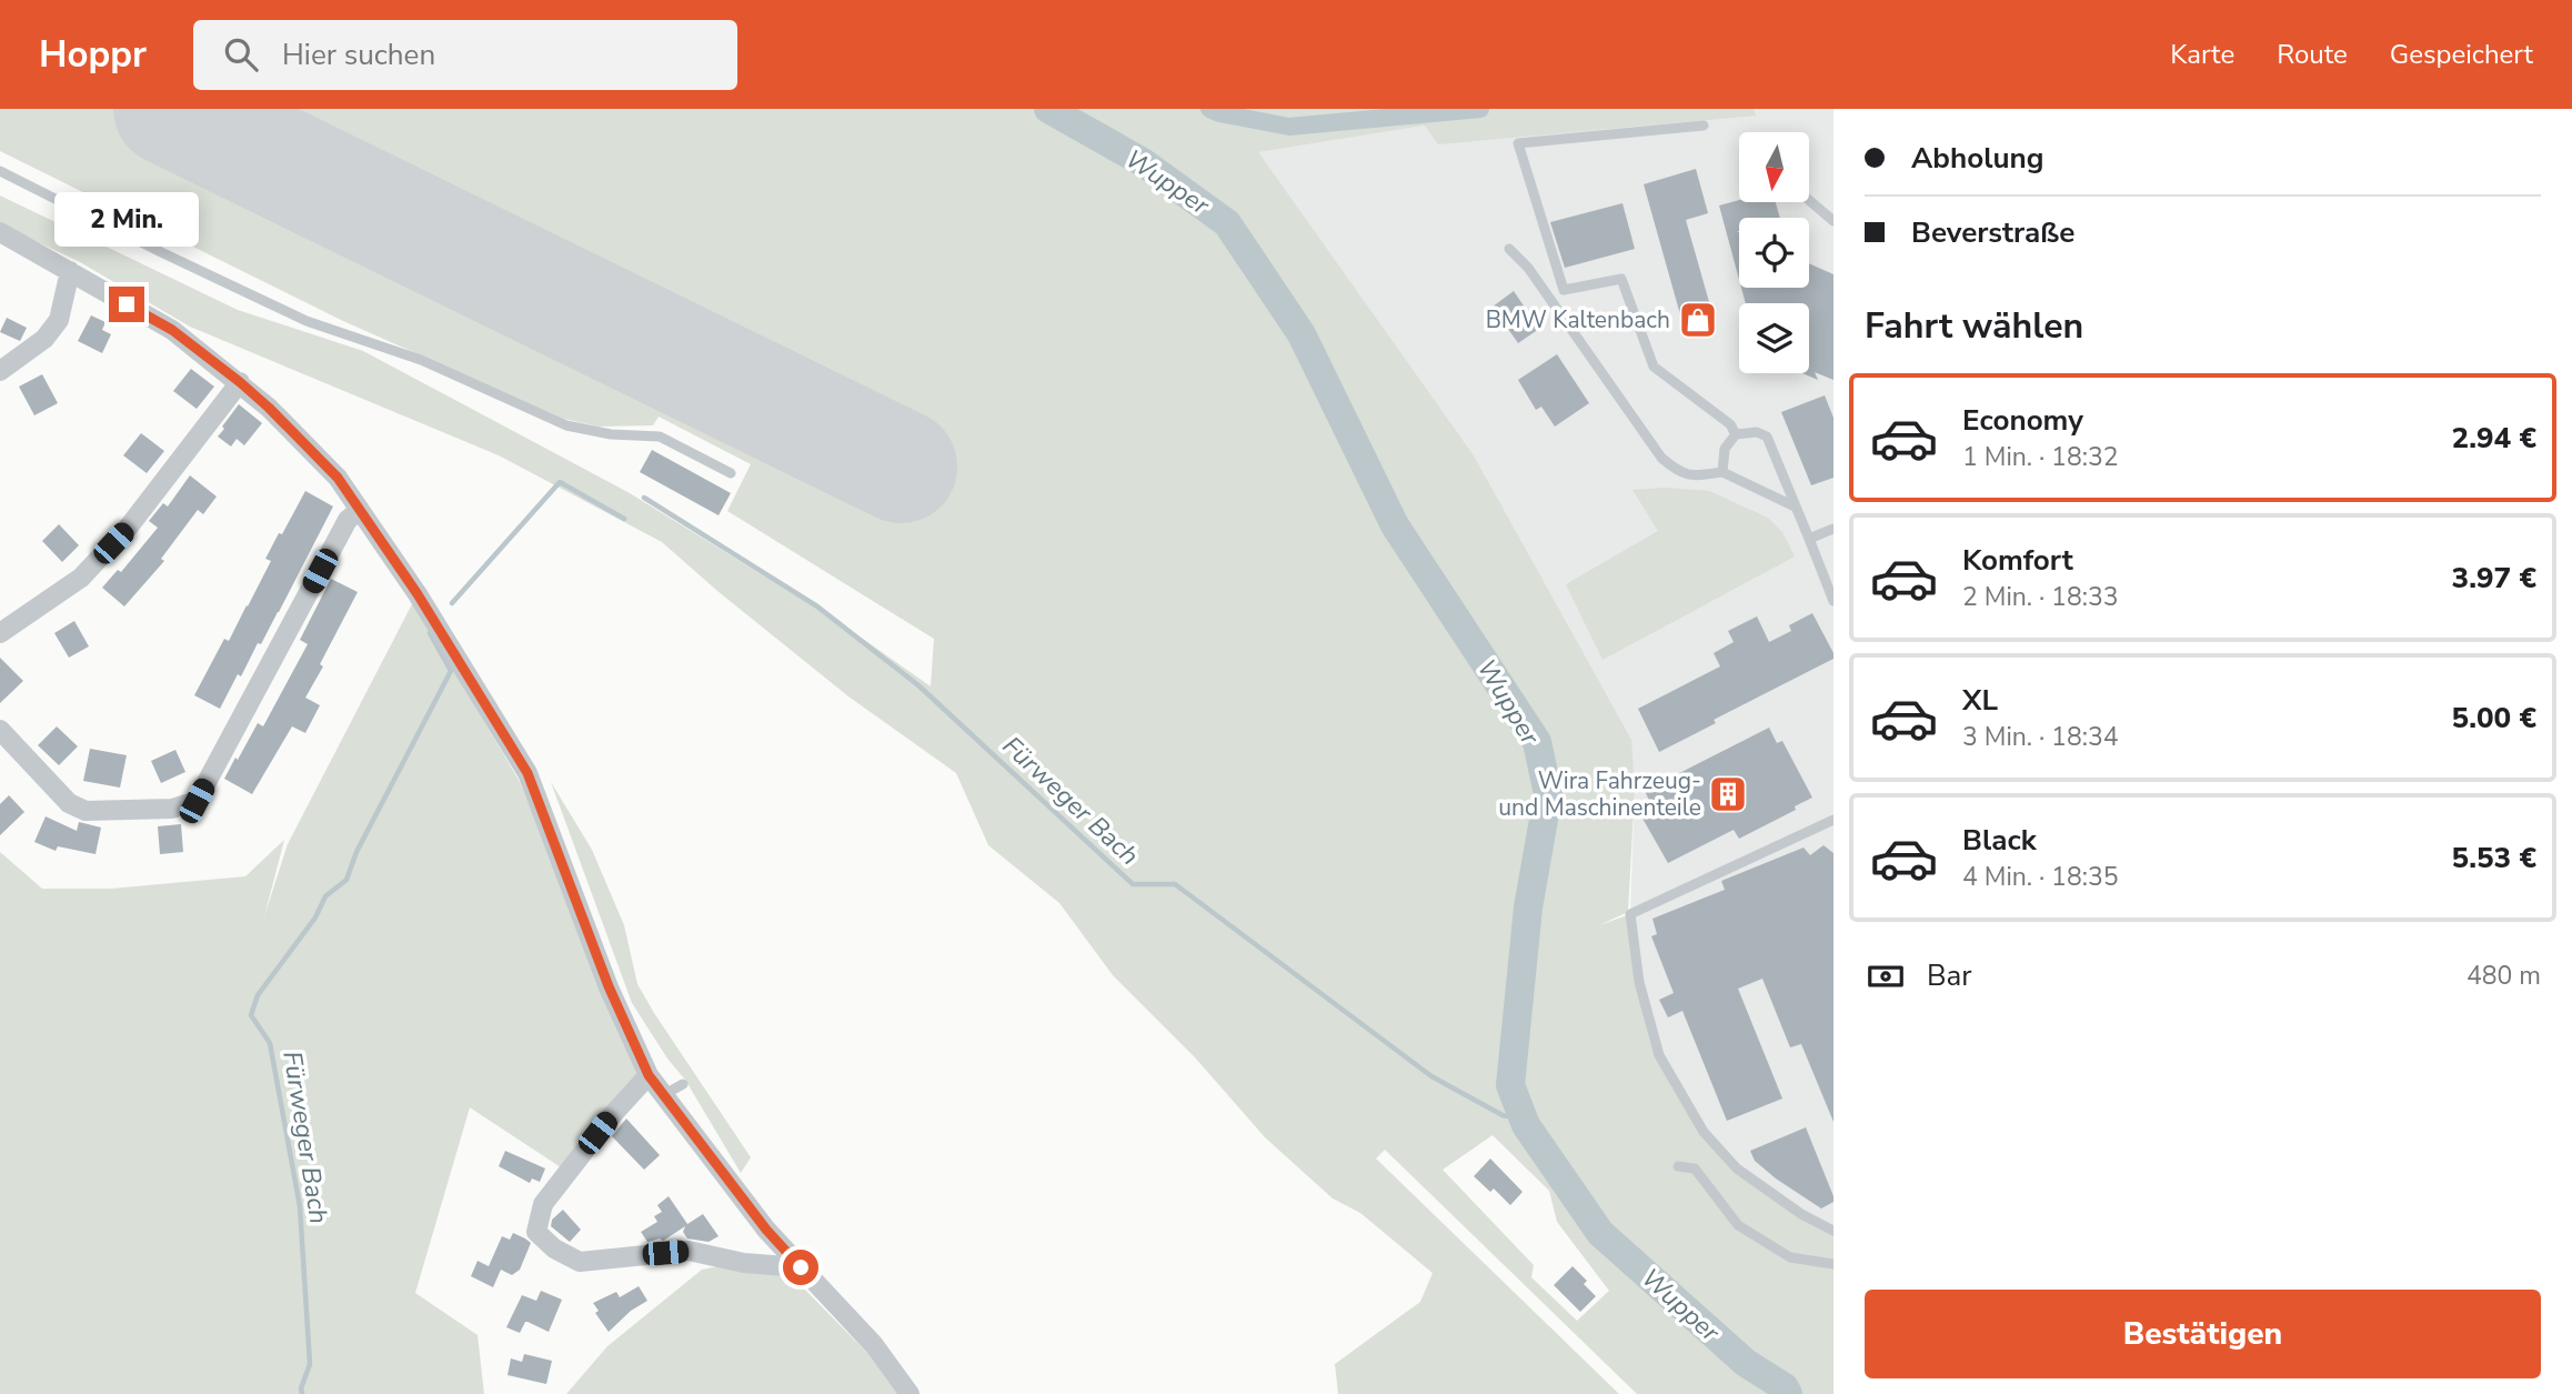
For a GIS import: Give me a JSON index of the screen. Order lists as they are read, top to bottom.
{
  "water": ["Wupper", "Fürweger Bach"],
  "places": {
    "shop": ["BMW Kaltenbach"],
    "building": ["Wira Fahrzeug- und Maschinenteile"]
  },
  "north": "bottom",
  "page": {
    "header": "Hoppr",
    "search": "Hier suchen",
    "nav": ["Karte", "Route", "Gespeichert"],
    "banner": ["Abholung", "Beverstraße"],
    "bubble": "2 Min.",
    "heading": "Fahrt wählen",
    "list": [
      {
        "name": "Economy",
        "note": "1 Min. · 18:32",
        "value": "2.94 €"
      },
      {
        "name": "Komfort",
        "note": "2 Min. · 18:33",
        "value": "3.97 €"
      },
      {
        "name": "XL",
        "note": "3 Min. · 18:34",
        "value": "5.00 €"
      },
      {
        "name": "Black",
        "note": "4 Min. · 18:35",
        "value": "5.53 €"
      }
    ],
    "pay": ["Bar", "480 m"],
    "buttons": "Bestätigen"
  }
}
